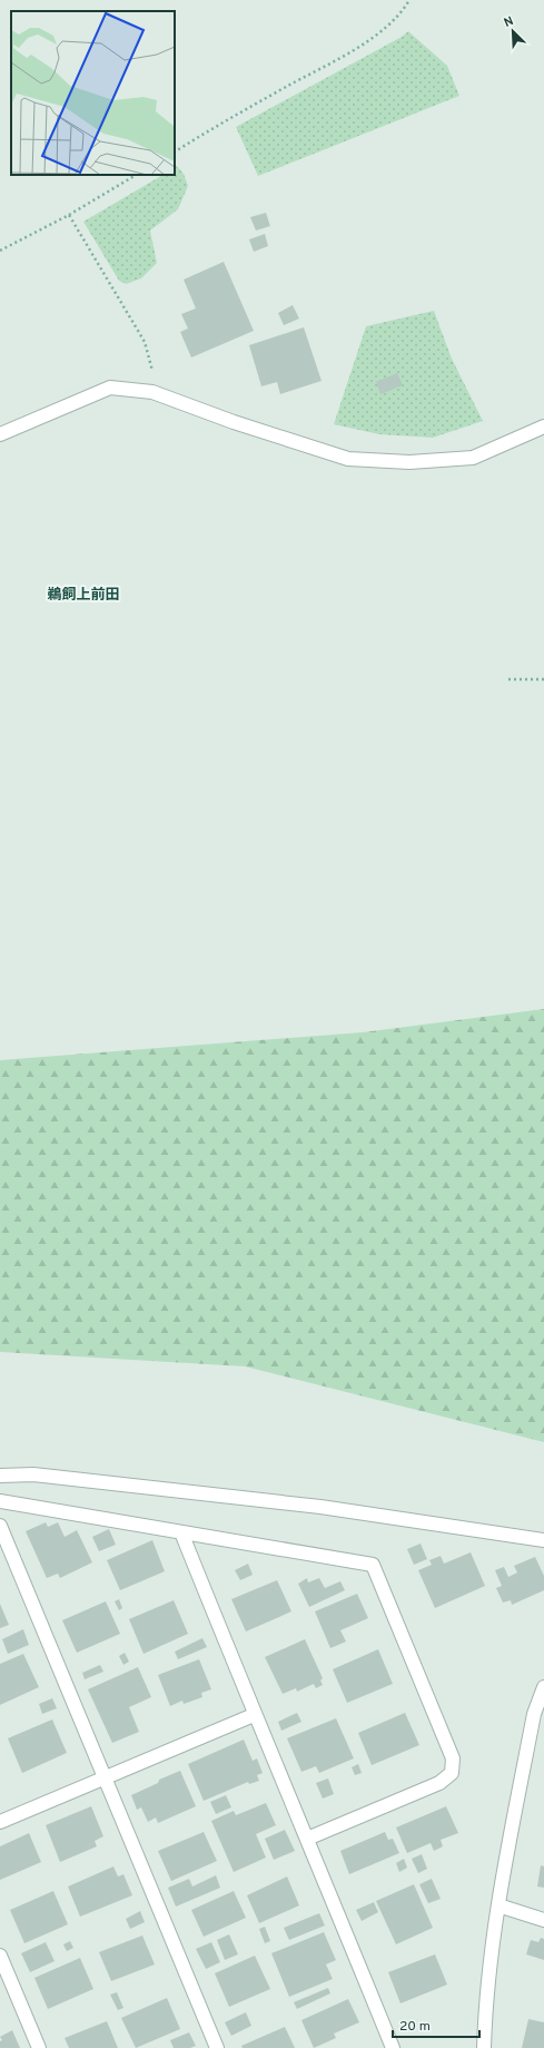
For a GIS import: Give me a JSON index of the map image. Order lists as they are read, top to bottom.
{
  "districts": ["鵜飼上前田"],
  "scale_bar": "20 m",
  "north": "top left"
}
